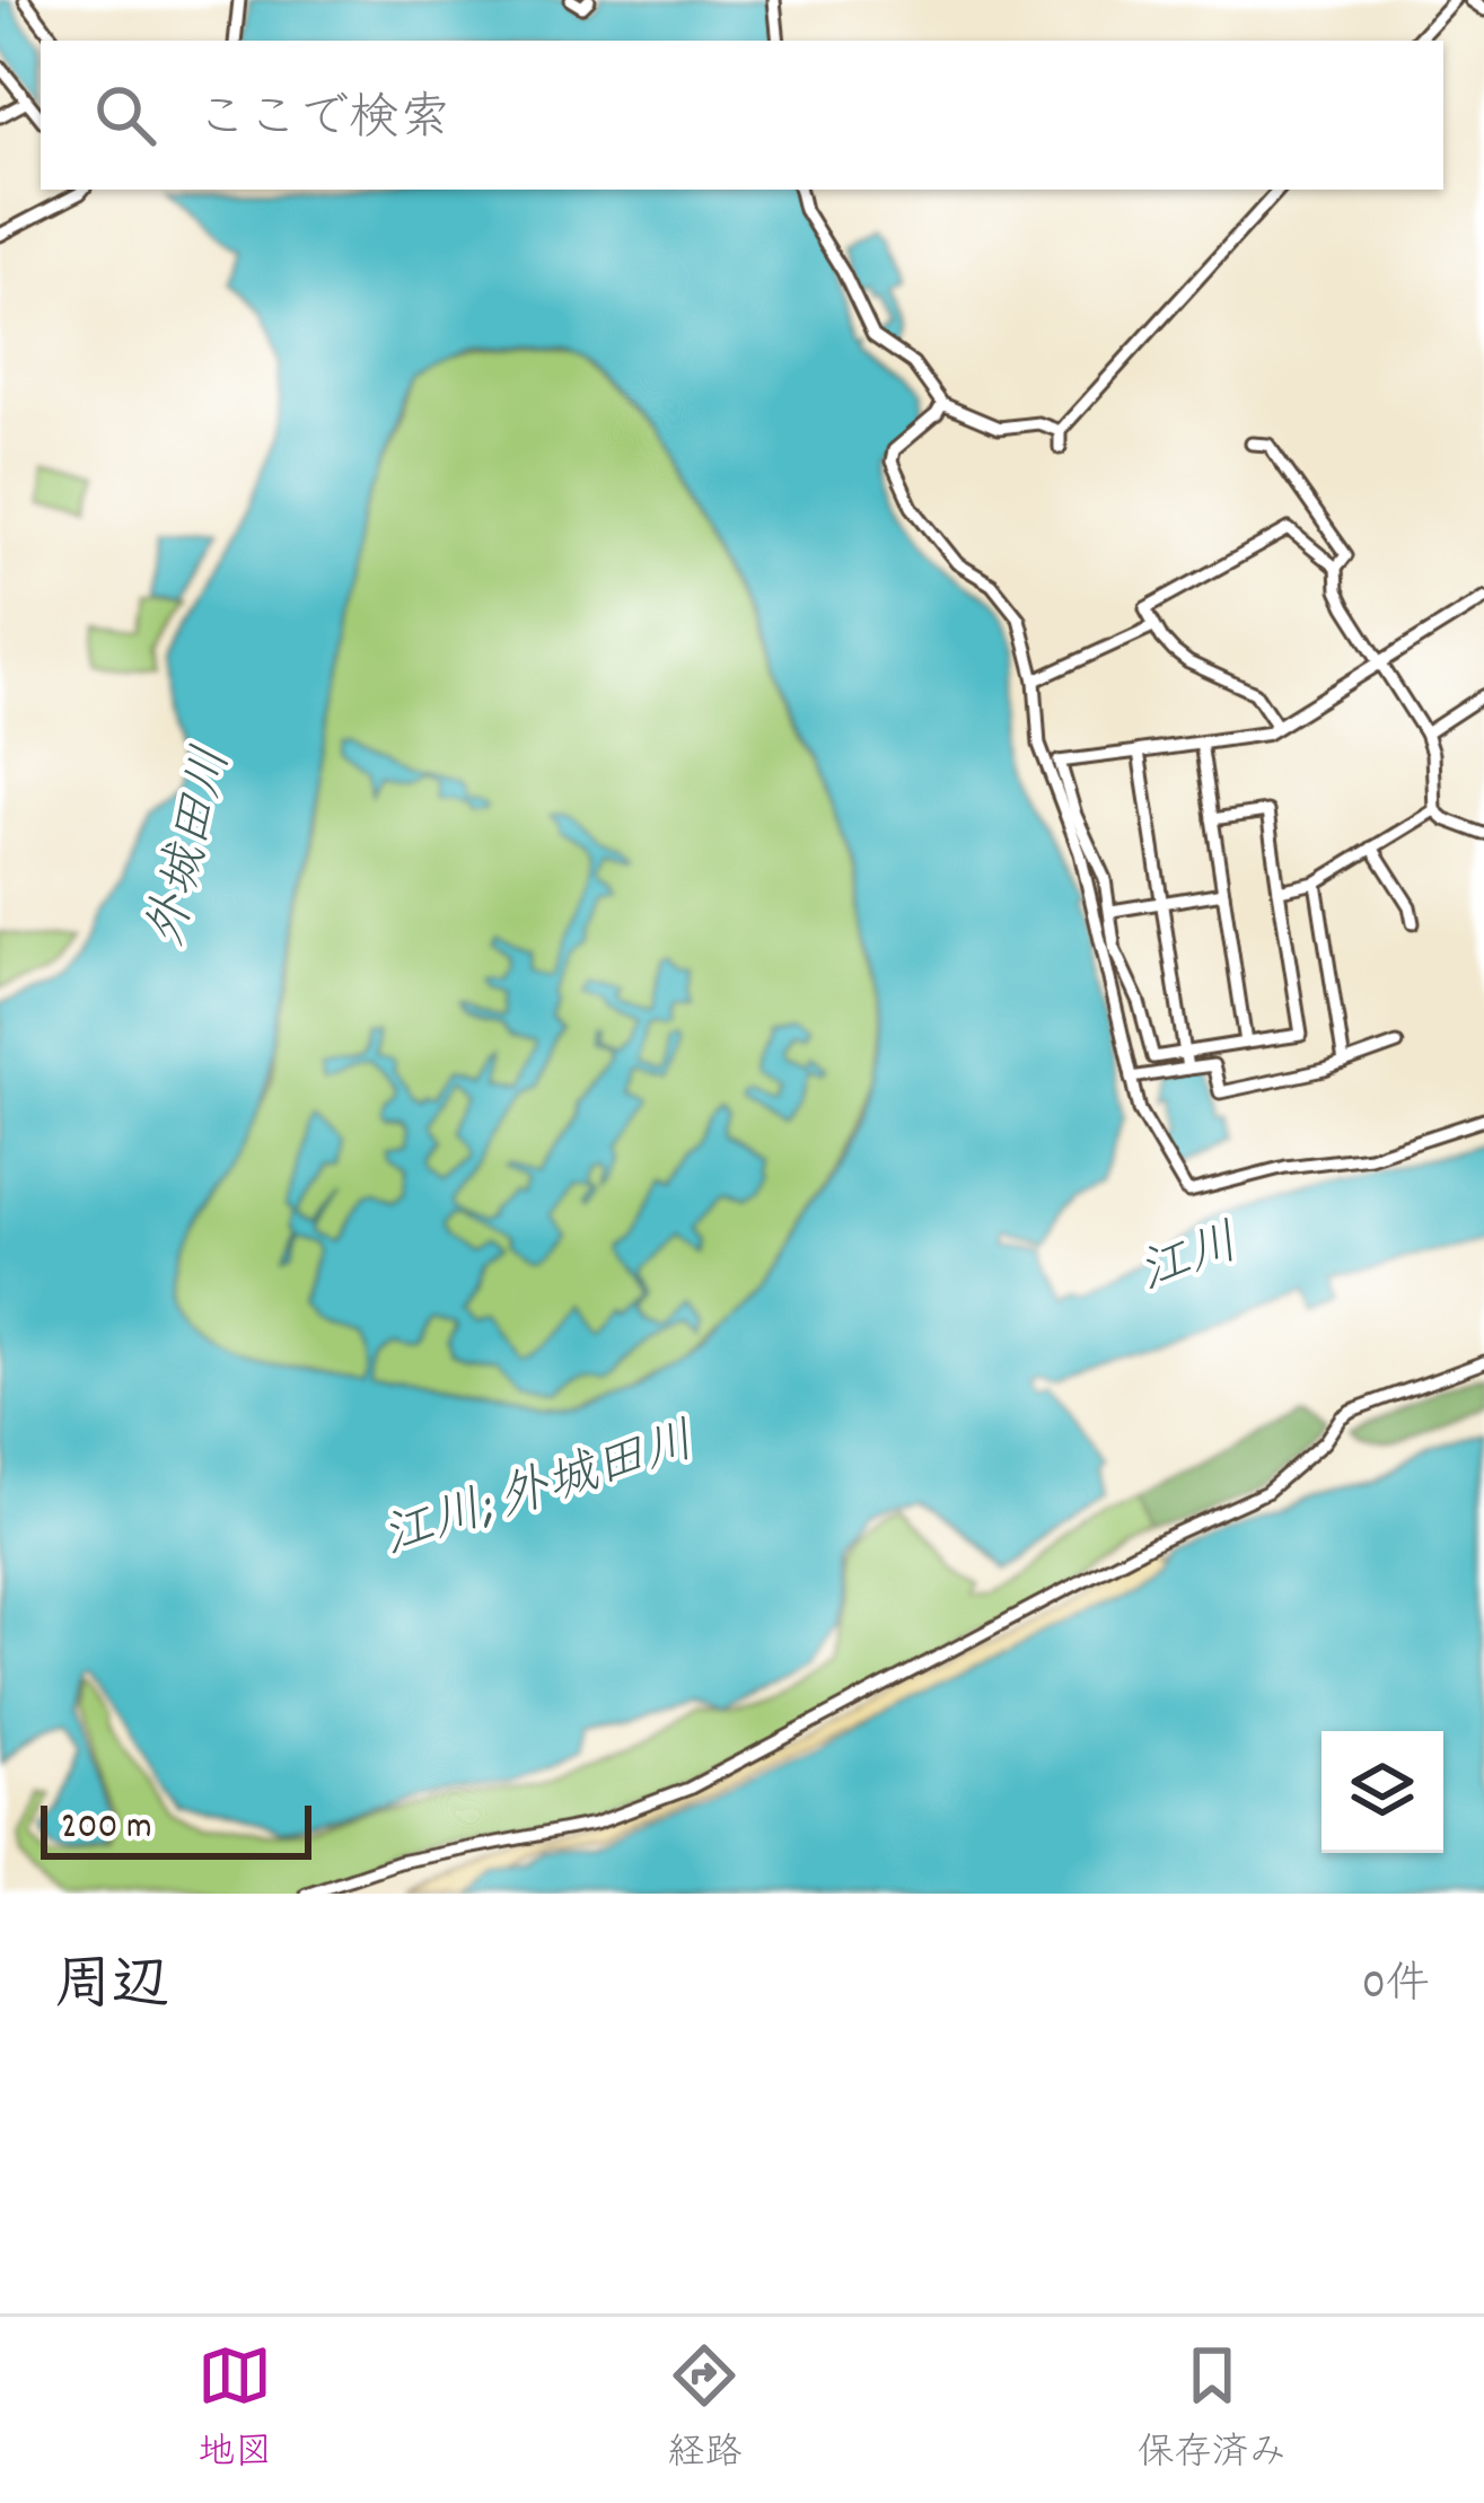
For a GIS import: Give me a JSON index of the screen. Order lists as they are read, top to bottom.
{
  "water": ["外城田川", "江川", "江川; 外城田川"],
  "scale_bar": "200 m",
  "page": {
    "search": "ここで検索",
    "scale": "200 m",
    "heading": ["周辺", "0件"],
    "nav": ["地図", "経路", "保存済み"]
  }
}
